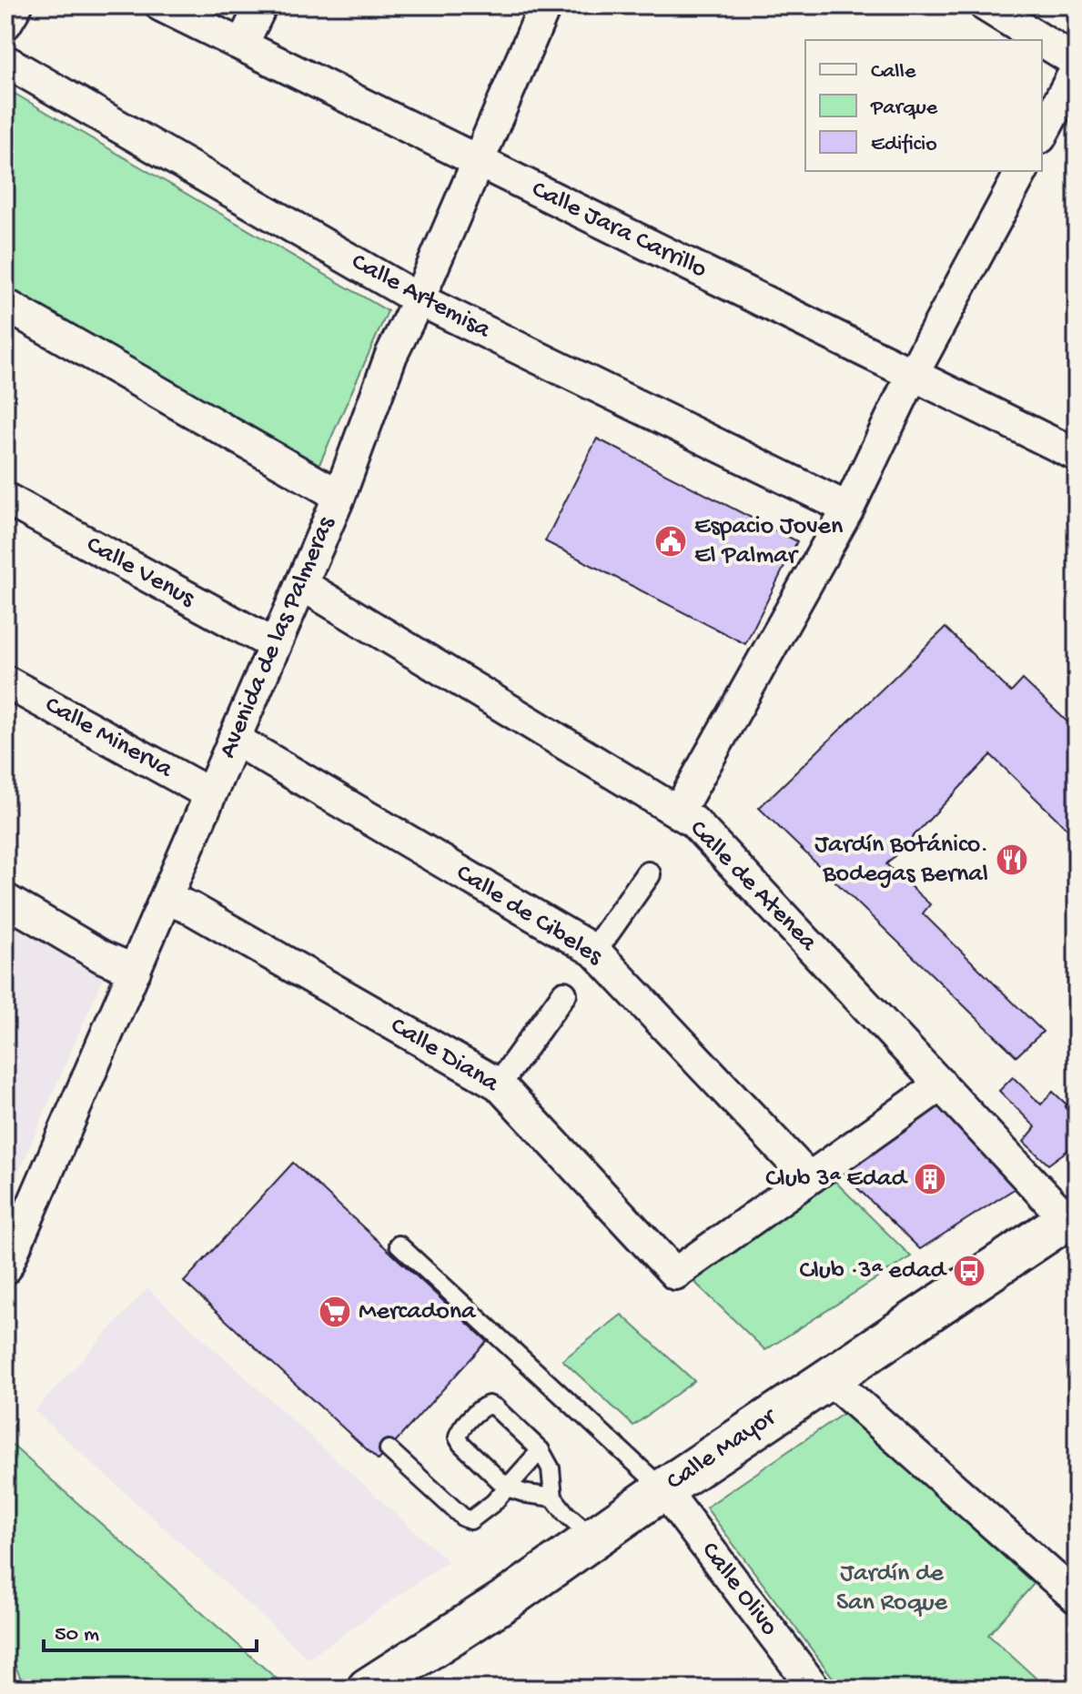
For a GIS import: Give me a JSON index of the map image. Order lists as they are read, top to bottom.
{
  "streets": {
    "street": [
      "Calle Jara Carrillo",
      "Calle Artemisa",
      "Calle Venus",
      "Avenida de las Palmeras",
      "Calle Minerva",
      "Calle de Atenea",
      "Calle de Cibeles",
      "Calle Diana",
      "Calle Mayor",
      "Calle Olivo"
    ]
  },
  "crossings": [
    ["Calle Jara Carrillo", "Avenida de las Palmeras"],
    ["Calle Artemisa", "Avenida de las Palmeras"],
    ["Calle Venus", "Avenida de las Palmeras"],
    ["Avenida de las Palmeras", "Calle Minerva"],
    ["Avenida de las Palmeras", "Calle de Atenea"],
    ["Avenida de las Palmeras", "Calle de Cibeles"],
    ["Avenida de las Palmeras", "Calle Diana"],
    ["Calle de Atenea", "Calle Mayor"],
    ["Calle de Cibeles", "Calle Diana"],
    ["Calle Mayor", "Calle Olivo"]
  ],
  "parks": ["Jardín de San Roque"],
  "places": {
    "public building": ["Espacio Joven El Palmar"],
    "restaurant": ["Jardín Botánico. Bodegas Bernal"],
    "building": ["Club 3ª Edad"],
    "bus stop": ["Club ·3ª edad"],
    "supermarket": ["Mercadona"]
  },
  "legend": ["Calle", "Parque", "Edificio"],
  "scale_bar": "50 m"
}
